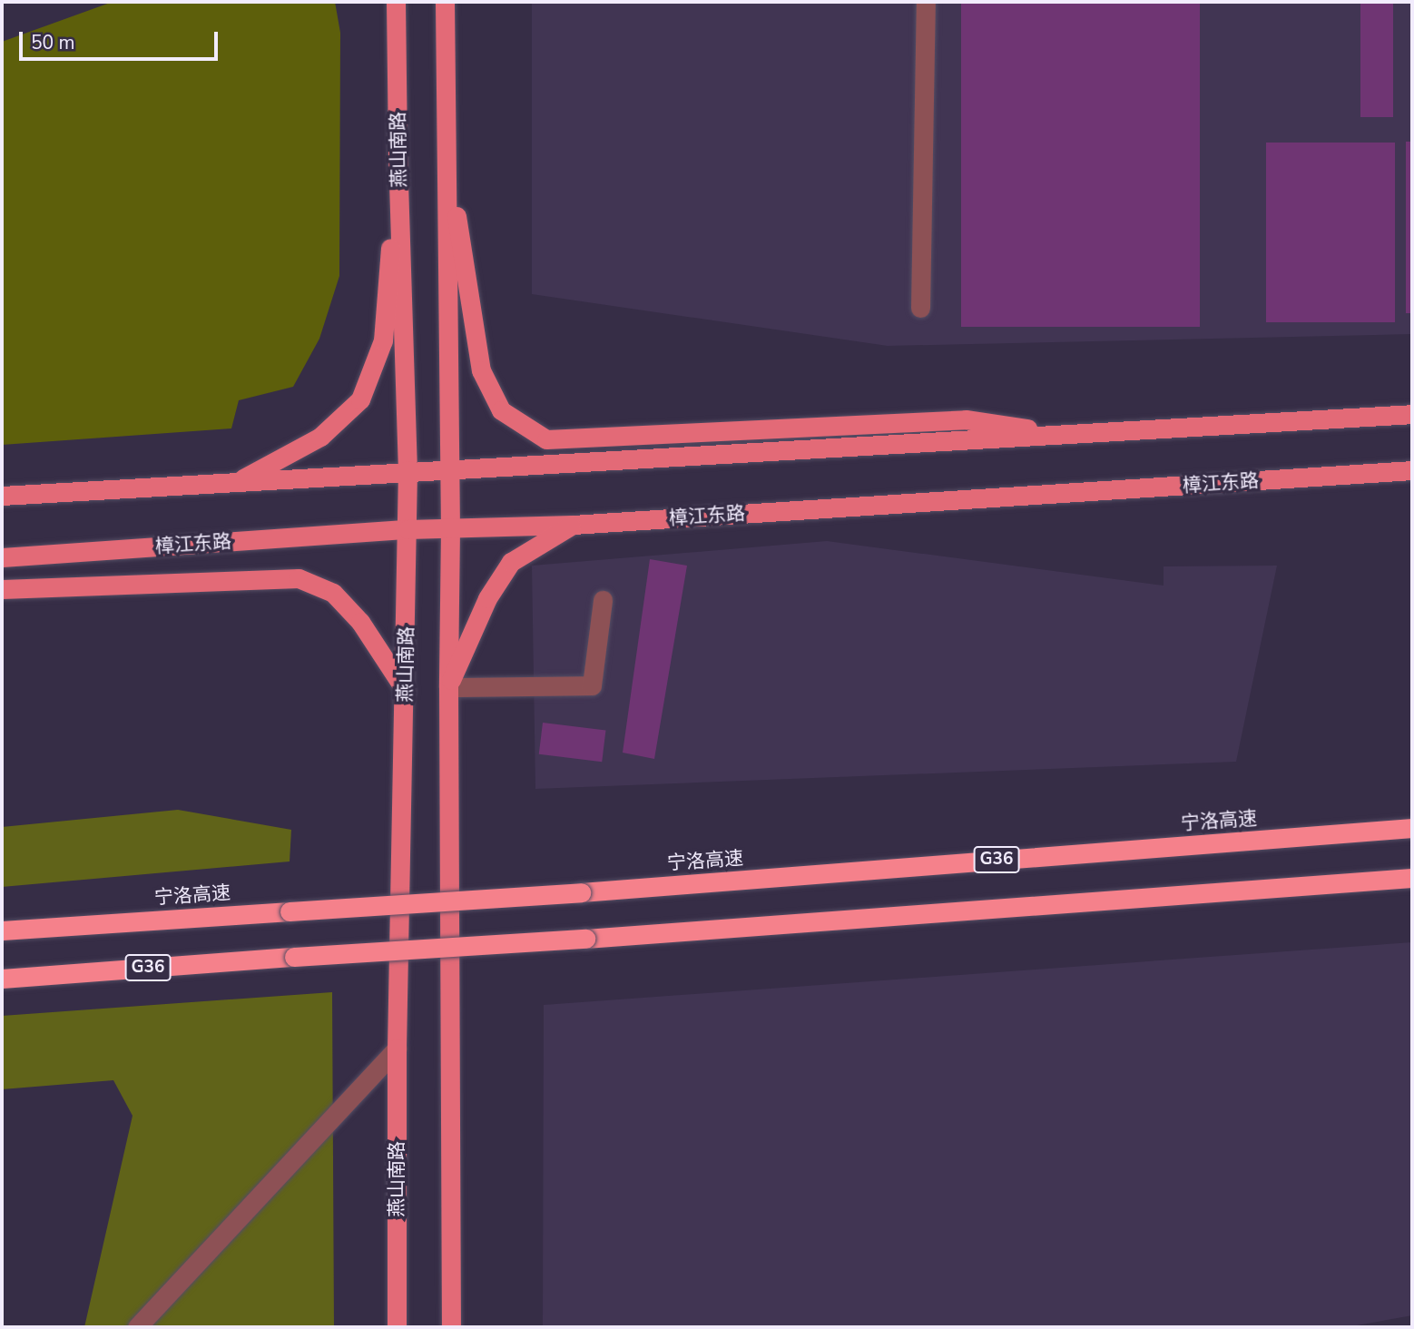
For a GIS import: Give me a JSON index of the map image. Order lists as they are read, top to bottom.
{
  "streets": {
    "highway": ["宁洛高速", "G36"],
    "main road": ["燕山南路", "樟江东路"]
  },
  "crossings": [
    ["燕山南路", "樟江东路"]
  ],
  "scale_bar": "50 m"
}
